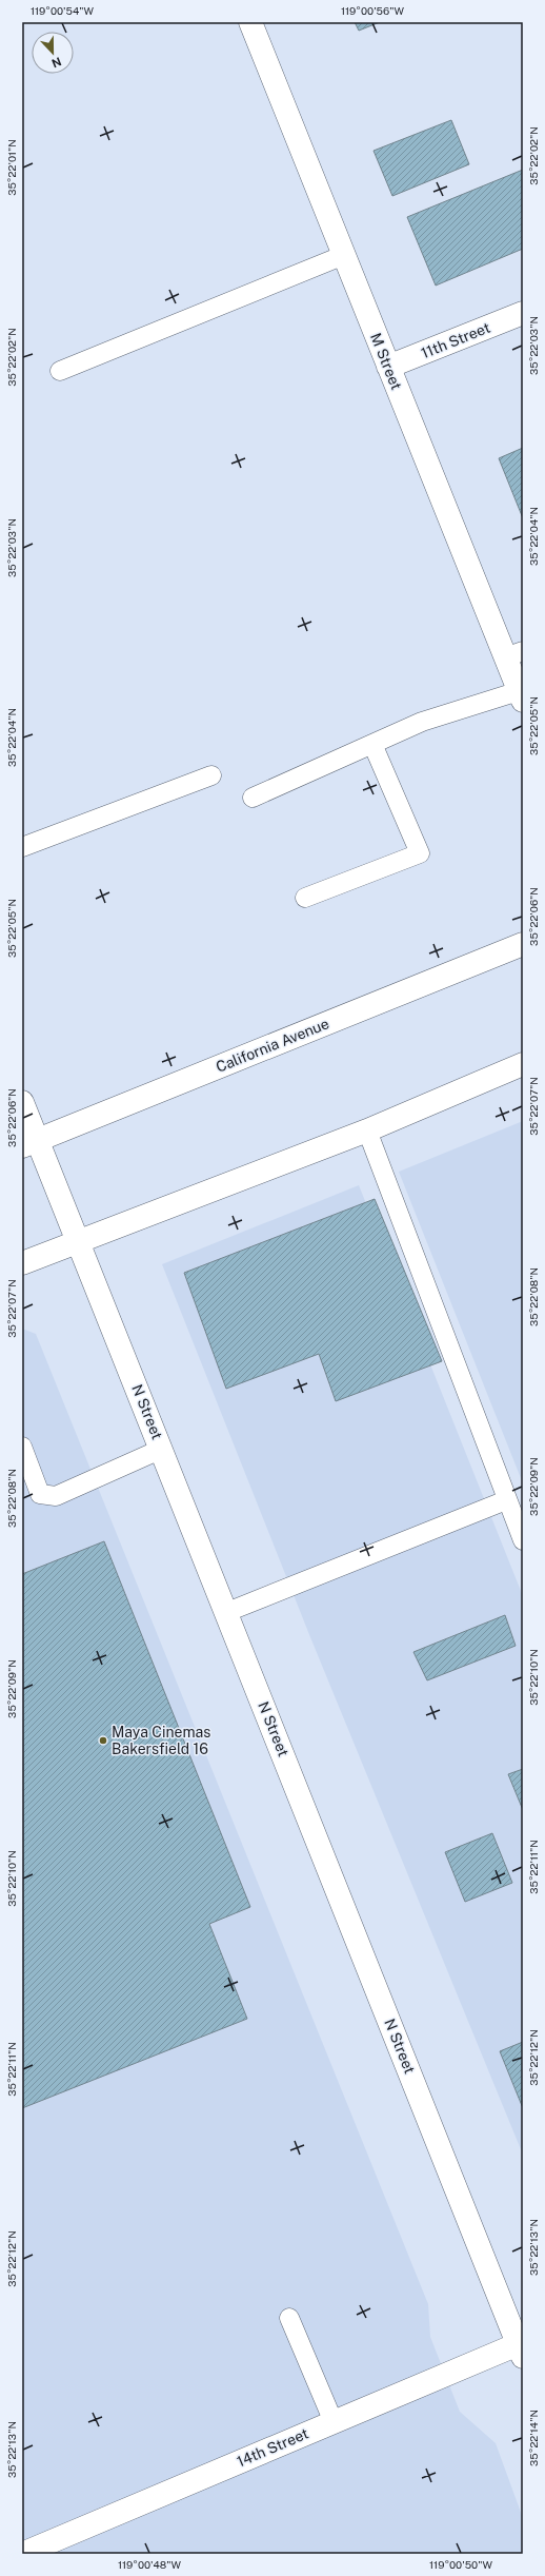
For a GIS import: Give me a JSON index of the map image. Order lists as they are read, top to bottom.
{
  "streets": {
    "street": [
      "11th Street",
      "M Street",
      "California Avenue",
      "N Street",
      "14th Street"
    ]
  },
  "crossings": [
    ["11th Street", "M Street"],
    ["California Avenue", "N Street"],
    ["N Street", "14th Street"]
  ],
  "places": ["Maya Cinemas Bakersfield 16"],
  "north": "bottom",
  "coordinates": [
    "119°00'54\"W",
    "119°00'56\"W",
    "35°22'02\"N",
    "35°22'01\"N",
    "35°22'03\"N",
    "35°22'04\"N",
    "35°22'05\"N",
    "35°22'06\"N",
    "35°22'07\"N",
    "35°22'08\"N",
    "35°22'09\"N",
    "35°22'10\"N",
    "35°22'11\"N",
    "35°22'12\"N",
    "35°22'13\"N",
    "35°22'14\"N",
    "119°00'48\"W",
    "119°00'50\"W"
  ]
}
